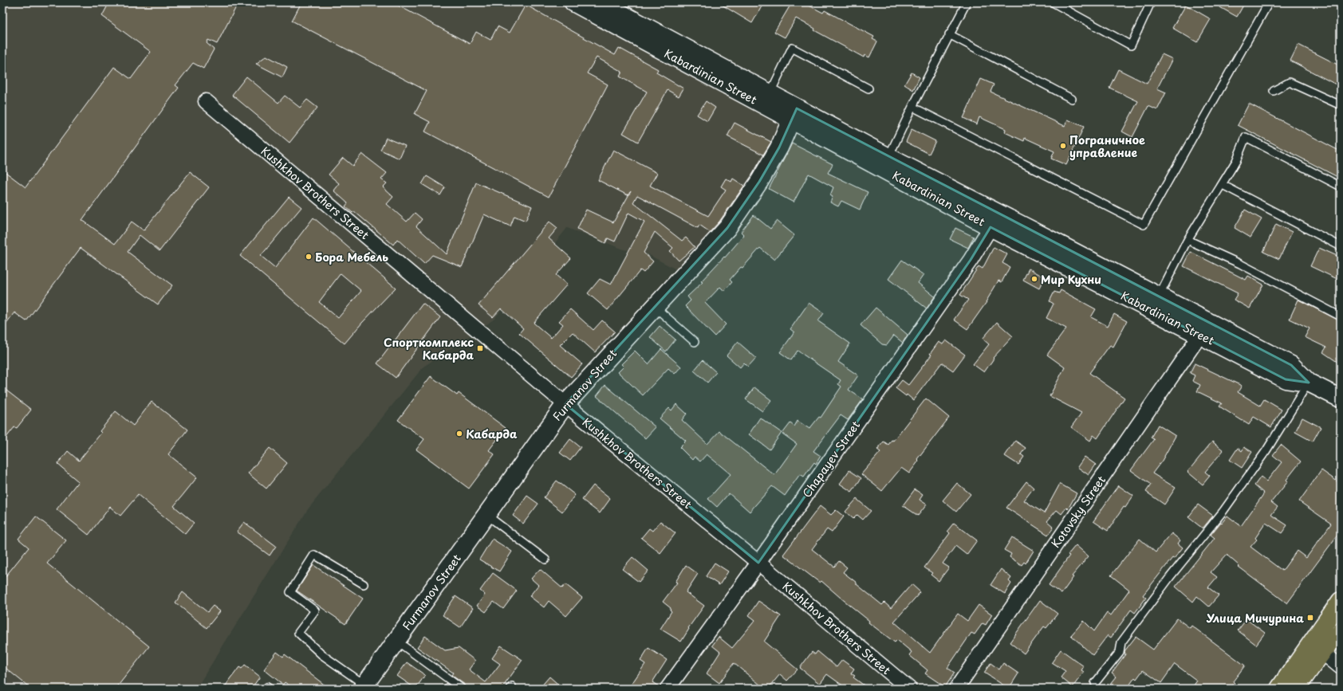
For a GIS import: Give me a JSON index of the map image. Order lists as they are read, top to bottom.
{
  "streets": {
    "main road": ["Kabardinian Street", "Furmanov Street"],
    "street": ["Kushkhov Brothers Street", "Chapayev Street", "Kotovsky Street"]
  },
  "crossings": [
    ["Kabardinian Street", "Furmanov Street"],
    ["Kabardinian Street", "Chapayev Street"],
    ["Kabardinian Street", "Kotovsky Street"],
    ["Kushkhov Brothers Street", "Furmanov Street"],
    ["Kushkhov Brothers Street", "Chapayev Street"]
  ],
  "places": {
    "other": [
      "Пограничное управление",
      "Бора Мебель",
      "Мир Кухни",
      "Кабарда"
    ],
    "transit": ["Спорткомплекс Кабарда", "Улица Мичурина"]
  }
}
